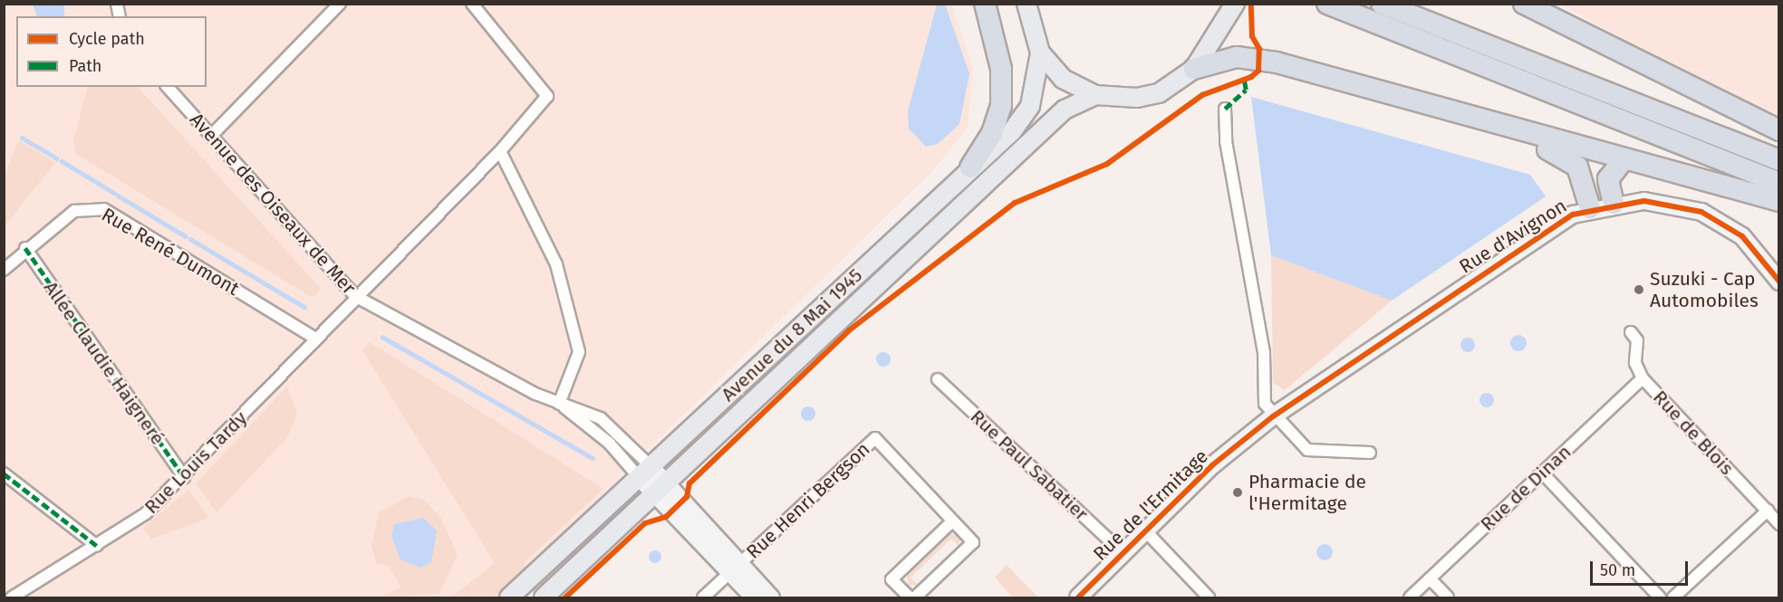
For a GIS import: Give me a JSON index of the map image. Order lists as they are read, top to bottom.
{
  "streets": {
    "main road": ["Avenue du 8 Mai 1945"],
    "street": [
      "Avenue des Oiseaux de Mer",
      "Rue d'Avignon",
      "Rue René Dumont",
      "Allée Claudie Haigneré",
      "Rue de Blois",
      "Rue Louis Tardy",
      "Rue Paul Sabatier",
      "Rue de Dinan",
      "Rue Henri Bergson",
      "Rue de l'Ermitage"
    ]
  },
  "crossings": [
    ["Avenue des Oiseaux de Mer", "Avenue du 8 Mai 1945"],
    ["Avenue des Oiseaux de Mer", "Rue Louis Tardy"],
    ["Avenue des Oiseaux de Mer", "Rue Henri Bergson"],
    ["Rue d'Avignon", "Rue de l'Ermitage"],
    ["Rue René Dumont", "Allée Claudie Haigneré"],
    ["Rue René Dumont", "Rue Louis Tardy"],
    ["Allée Claudie Haigneré", "Rue Louis Tardy"],
    ["Rue de Blois", "Rue de Dinan"],
    ["Rue Paul Sabatier", "Rue de l'Ermitage"]
  ],
  "places": ["Suzuki - Cap Automobiles", "Pharmacie de l'Hermitage"],
  "legend": ["Cycle path", "Path"],
  "scale_bar": "50 m"
}
